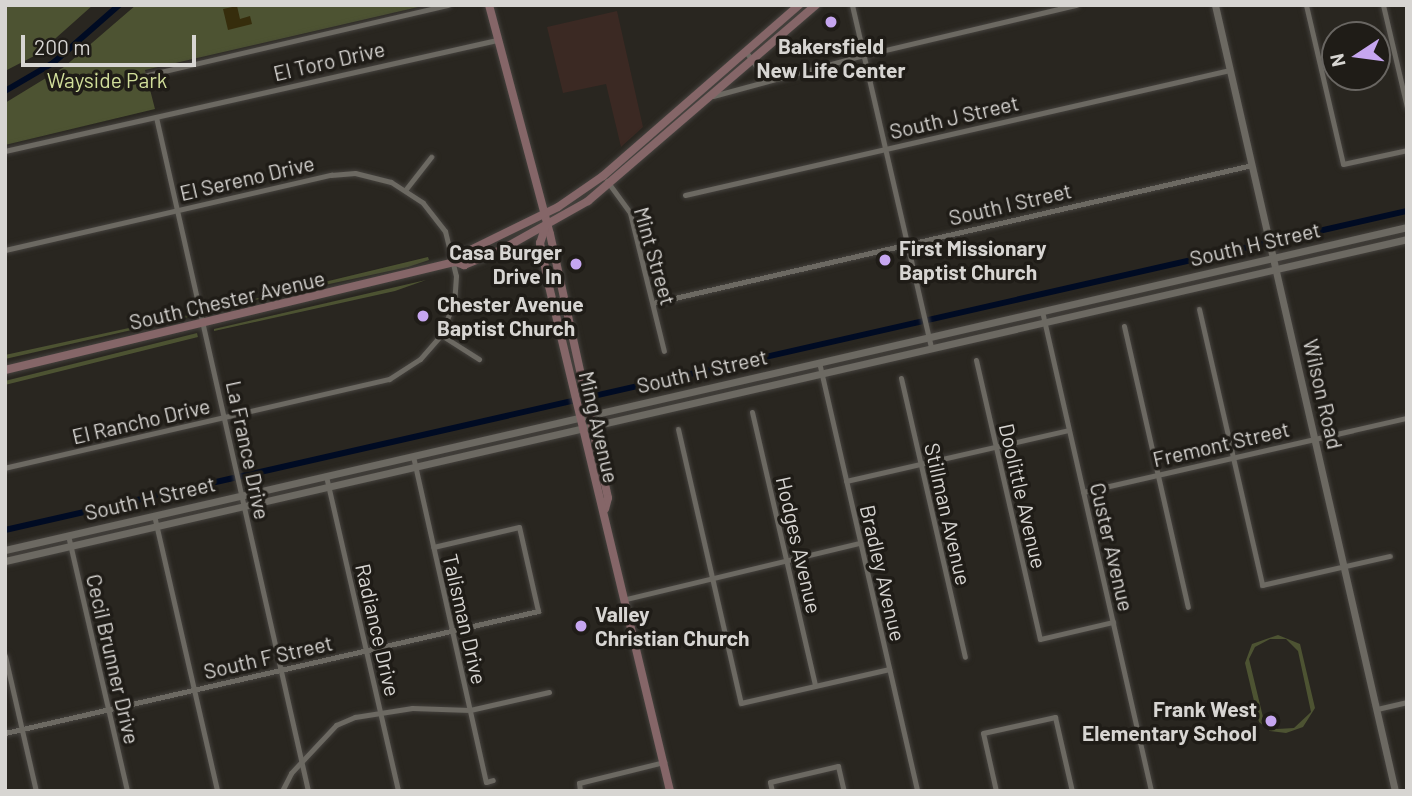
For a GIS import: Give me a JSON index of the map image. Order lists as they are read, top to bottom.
{
  "streets": {
    "main road": ["South Chester Avenue", "Ming Avenue"],
    "street": [
      "El Toro Drive",
      "South J Street",
      "El Sereno Drive",
      "South I Street",
      "South H Street",
      "Mint Street",
      "Wilson Road",
      "El Rancho Drive",
      "Fremont Street",
      "La France Drive",
      "Doolittle Avenue",
      "Stillman Avenue",
      "Hodges Avenue",
      "Custer Avenue",
      "Bradley Avenue",
      "Talisman Drive",
      "Radiance Drive",
      "South F Street",
      "Cecil Brunner Drive"
    ]
  },
  "crossings": [
    ["El Toro Drive", "Ming Avenue"],
    ["El Toro Drive", "La France Drive"],
    ["South J Street", "Wilson Road"],
    ["El Sereno Drive", "South Chester Avenue"],
    ["El Sereno Drive", "El Rancho Drive"],
    ["El Sereno Drive", "La France Drive"],
    ["South I Street", "Mint Street"],
    ["South I Street", "Wilson Road"],
    ["South H Street", "Wilson Road"],
    ["South H Street", "Ming Avenue"],
    ["South H Street", "La France Drive"],
    ["South H Street", "Custer Avenue"],
    ["South H Street", "Bradley Avenue"],
    ["South H Street", "Talisman Drive"],
    ["South H Street", "Radiance Drive"],
    ["South H Street", "Cecil Brunner Drive"],
    ["Mint Street", "South Chester Avenue"],
    ["South Chester Avenue", "El Rancho Drive"],
    ["South Chester Avenue", "Ming Avenue"],
    ["South Chester Avenue", "La France Drive"],
    ["Wilson Road", "Fremont Street"],
    ["El Rancho Drive", "La France Drive"],
    ["Fremont Street", "Custer Avenue"],
    ["La France Drive", "South F Street"],
    ["Doolittle Avenue", "Custer Avenue"],
    ["Talisman Drive", "South F Street"],
    ["Radiance Drive", "South F Street"],
    ["South F Street", "Cecil Brunner Drive"]
  ],
  "parks": ["Wayside Park"],
  "places": [
    "Bakersfield New Life Center",
    "First Missionary Baptist Church",
    "Casa Burger Drive In",
    "Chester Avenue Baptist Church",
    "Valley Christian Church",
    "Frank West Elementary School"
  ],
  "scale_bar": "200 m",
  "north": "left"
}
